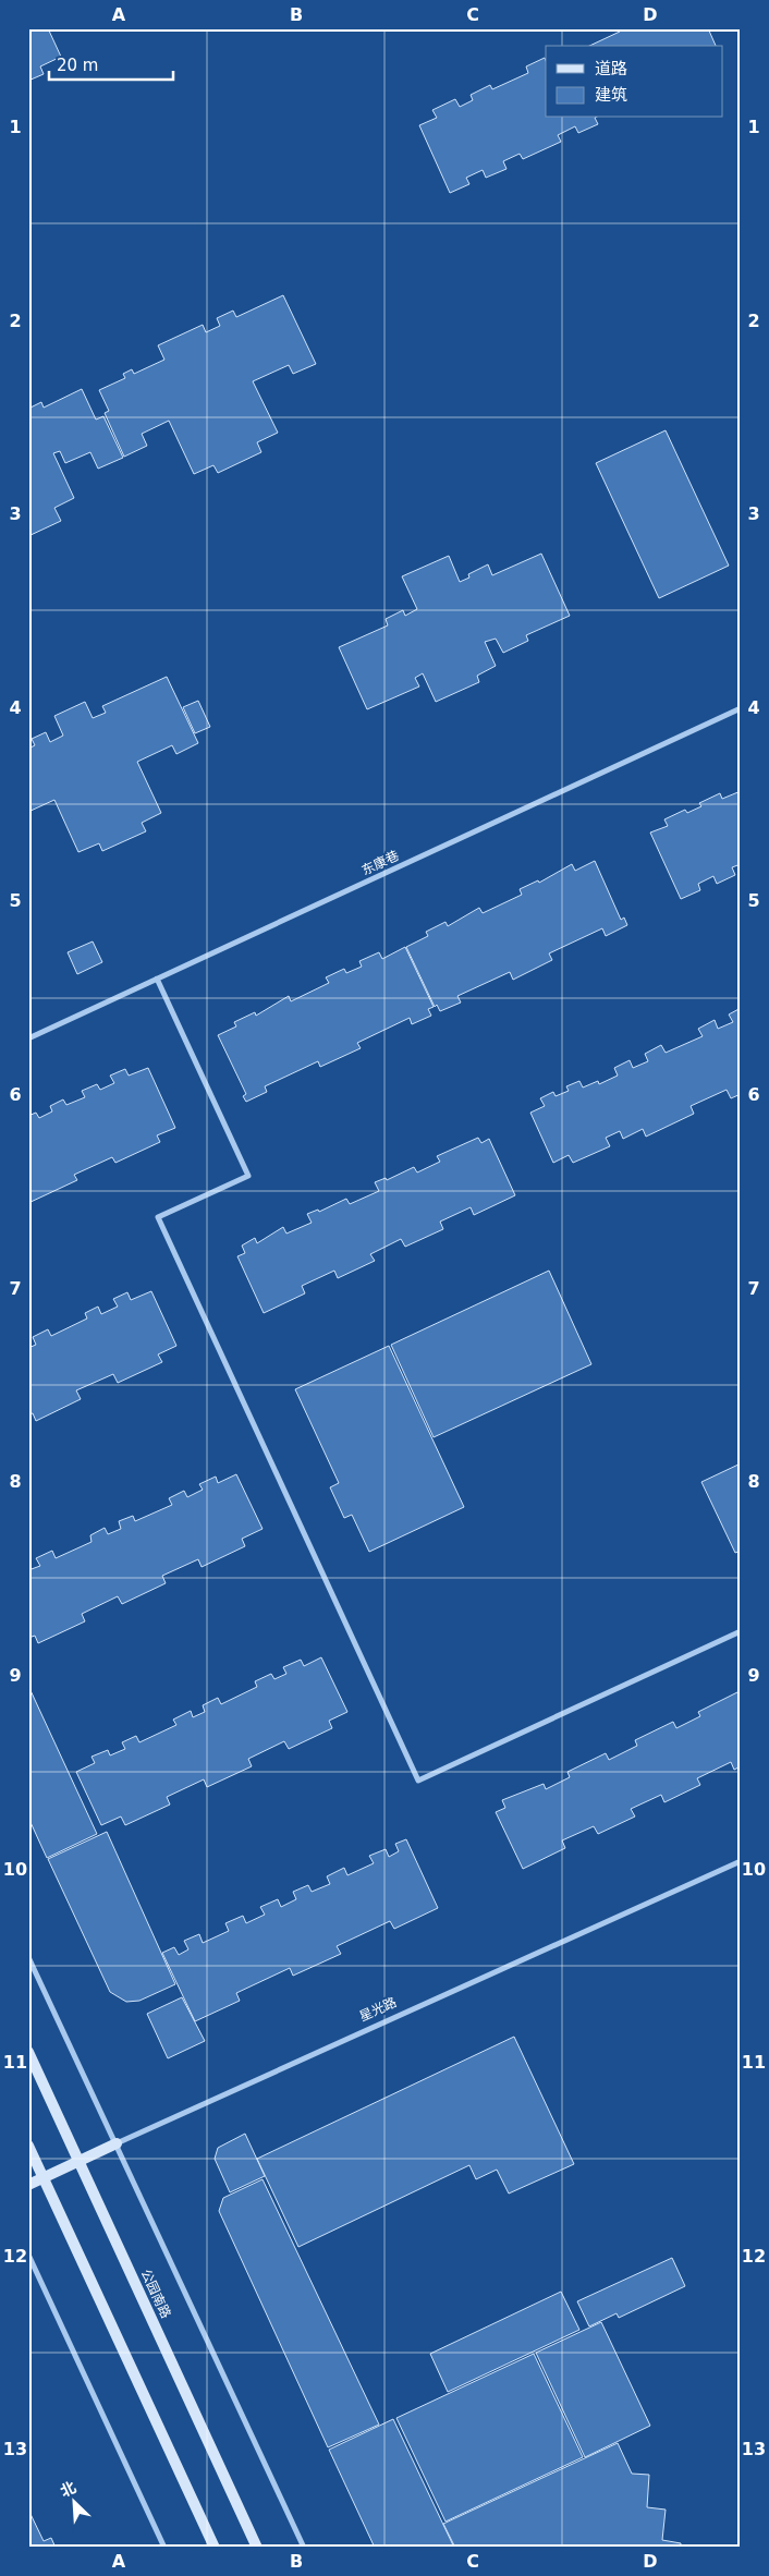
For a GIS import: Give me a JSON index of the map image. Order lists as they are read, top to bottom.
{
  "streets": {
    "main road": ["星光路", "公园南路"],
    "street": ["东康巷"]
  },
  "crossings": [
    ["星光路", "公园南路"]
  ],
  "legend": ["道路", "建筑"],
  "scale_bar": "20 m",
  "north": "top left",
  "grid": {
    "columns": [
      "A",
      "B",
      "C",
      "D"
    ],
    "rows": [
      "1",
      "2",
      "3",
      "4",
      "5",
      "6",
      "7",
      "8",
      "9",
      "10",
      "11",
      "12",
      "13"
    ]
  }
}
